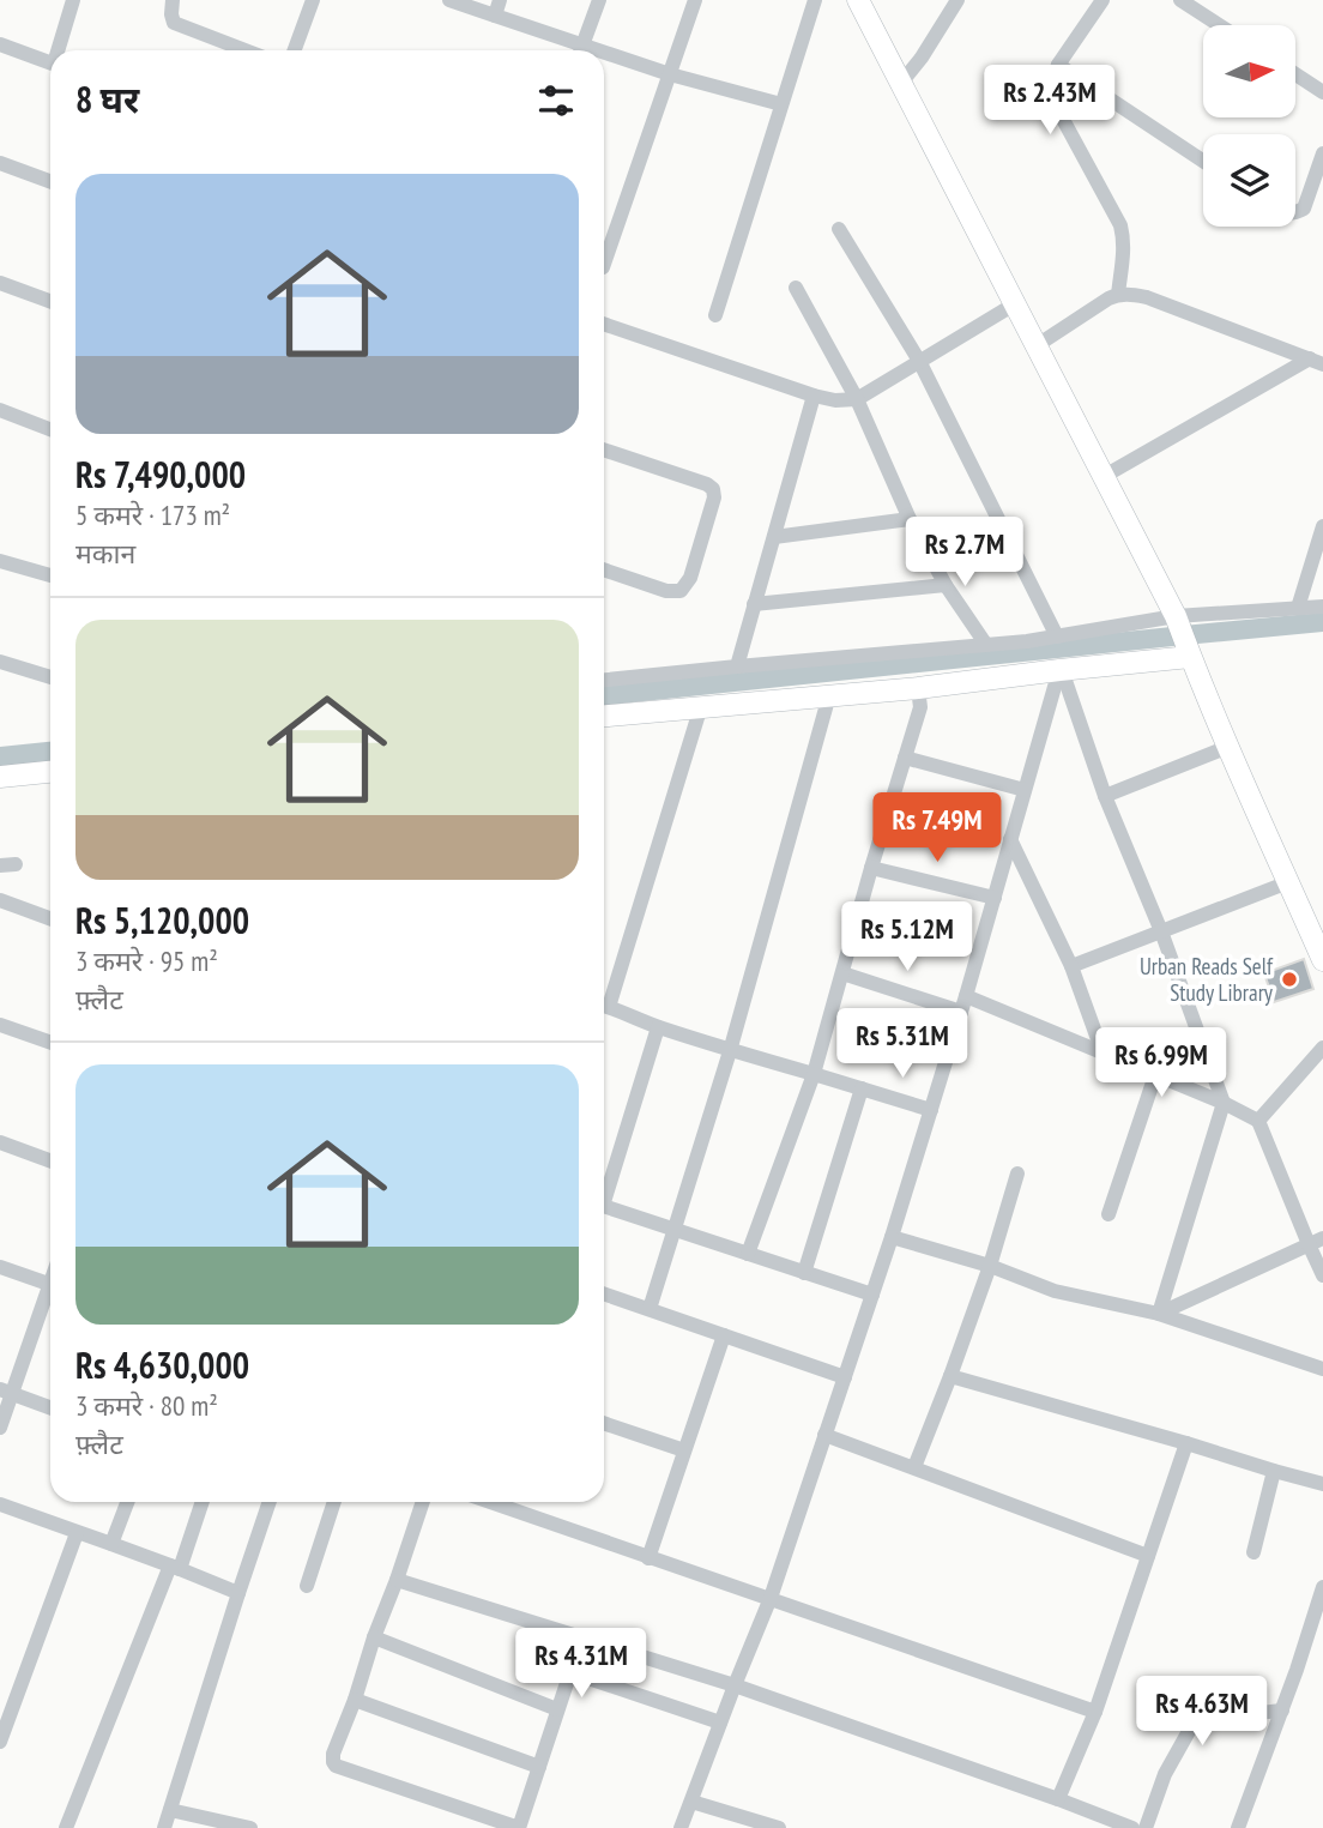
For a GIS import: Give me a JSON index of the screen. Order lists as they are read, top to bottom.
{
  "places": ["Urban Reads Self Study Library"],
  "north": "right",
  "page": {
    "heading": "8 घर",
    "price": [
      "Rs 2.43M",
      "Rs 2.7M",
      "Rs 7.49M",
      "Rs 5.12M",
      "Rs 5.31M",
      "Rs 6.99M",
      "Rs 4.31M",
      "Rs 4.63M"
    ],
    "list": [
      {
        "name": "Rs 7,490,000",
        "note": "5 कमरे · 173 m² · मकान"
      },
      {
        "name": "Rs 5,120,000",
        "note": "3 कमरे · 95 m² · फ़्लैट"
      },
      {
        "name": "Rs 4,630,000",
        "note": "3 कमरे · 80 m² · फ़्लैट"
      }
    ]
  }
}
